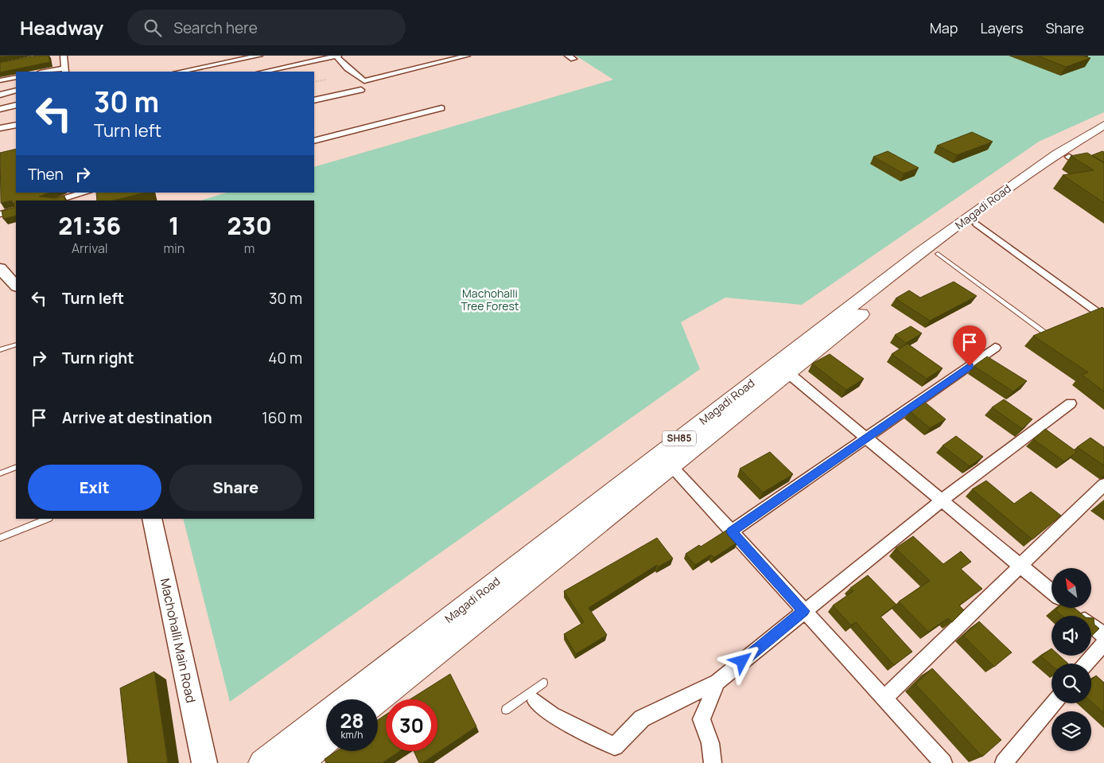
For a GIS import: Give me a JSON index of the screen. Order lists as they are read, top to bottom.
{
  "streets": {
    "main road": ["Magadi Road", "SH85"],
    "street": ["Machohalli Main Road"]
  },
  "parks": ["Machohalli Tree Forest"],
  "north": "top left",
  "page": {
    "header": "Headway",
    "search": "Search here",
    "nav": ["Map", "Layers", "Share"],
    "turn": ["30 m", "Turn left"],
    "then": "Then",
    "eta": [
      "21:36",
      "Arrival",
      "1",
      "min",
      "230",
      "m"
    ],
    "list": [
      {
        "name": "Turn left",
        "value": "30 m"
      },
      {
        "name": "Turn right",
        "value": "40 m"
      },
      {
        "name": "Arrive at destination",
        "value": "160 m"
      }
    ],
    "buttons": ["Exit", "Share"],
    "speed": "28 km/h",
    "limit": "30"
  }
}
